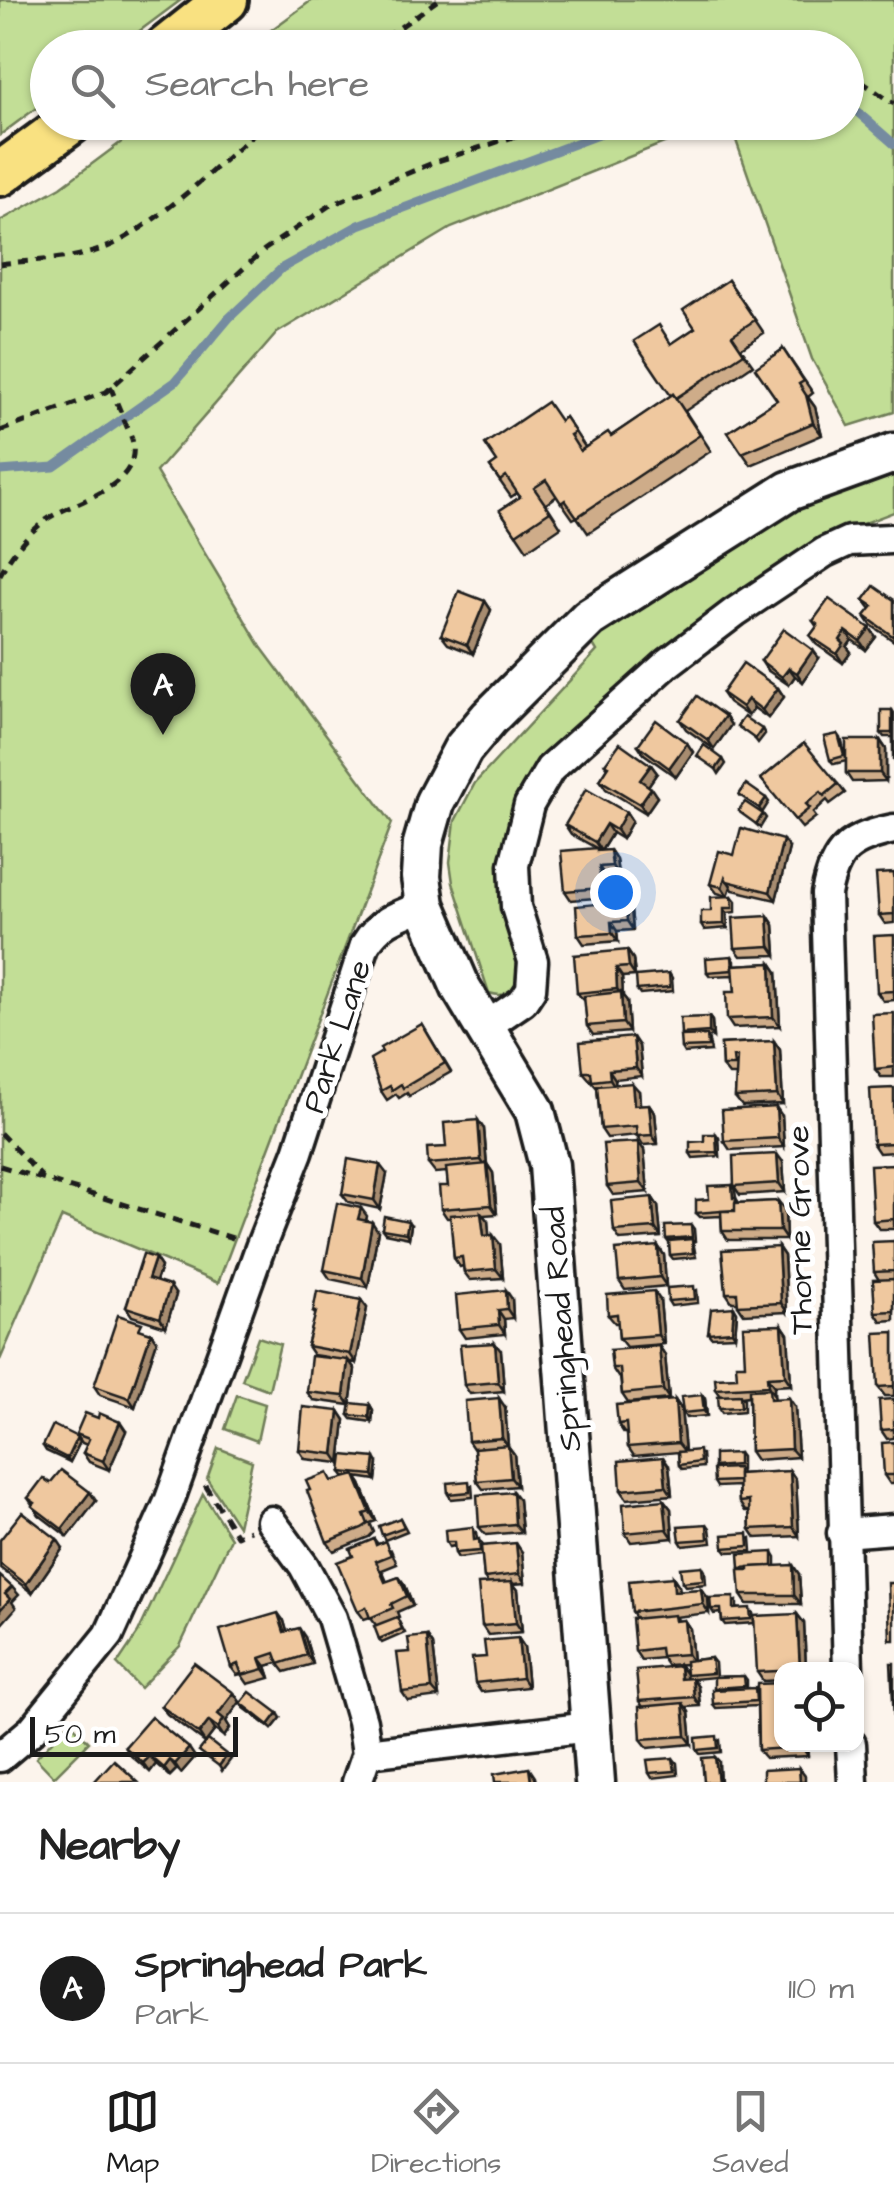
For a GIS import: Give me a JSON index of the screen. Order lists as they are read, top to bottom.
{
  "streets": {
    "street": ["Park Lane", "Thorne Grove", "Springhead Road"]
  },
  "crossings": [
    ["Park Lane", "Springhead Road"]
  ],
  "scale_bar": "50 m",
  "page": {
    "search": "Search here",
    "pins": "A",
    "scale": "50 m",
    "heading": "Nearby",
    "list": [
      {
        "mark": "A",
        "name": "Springhead Park",
        "note": "Park",
        "value": "110 m"
      }
    ],
    "nav": ["Map", "Directions", "Saved"]
  }
}
